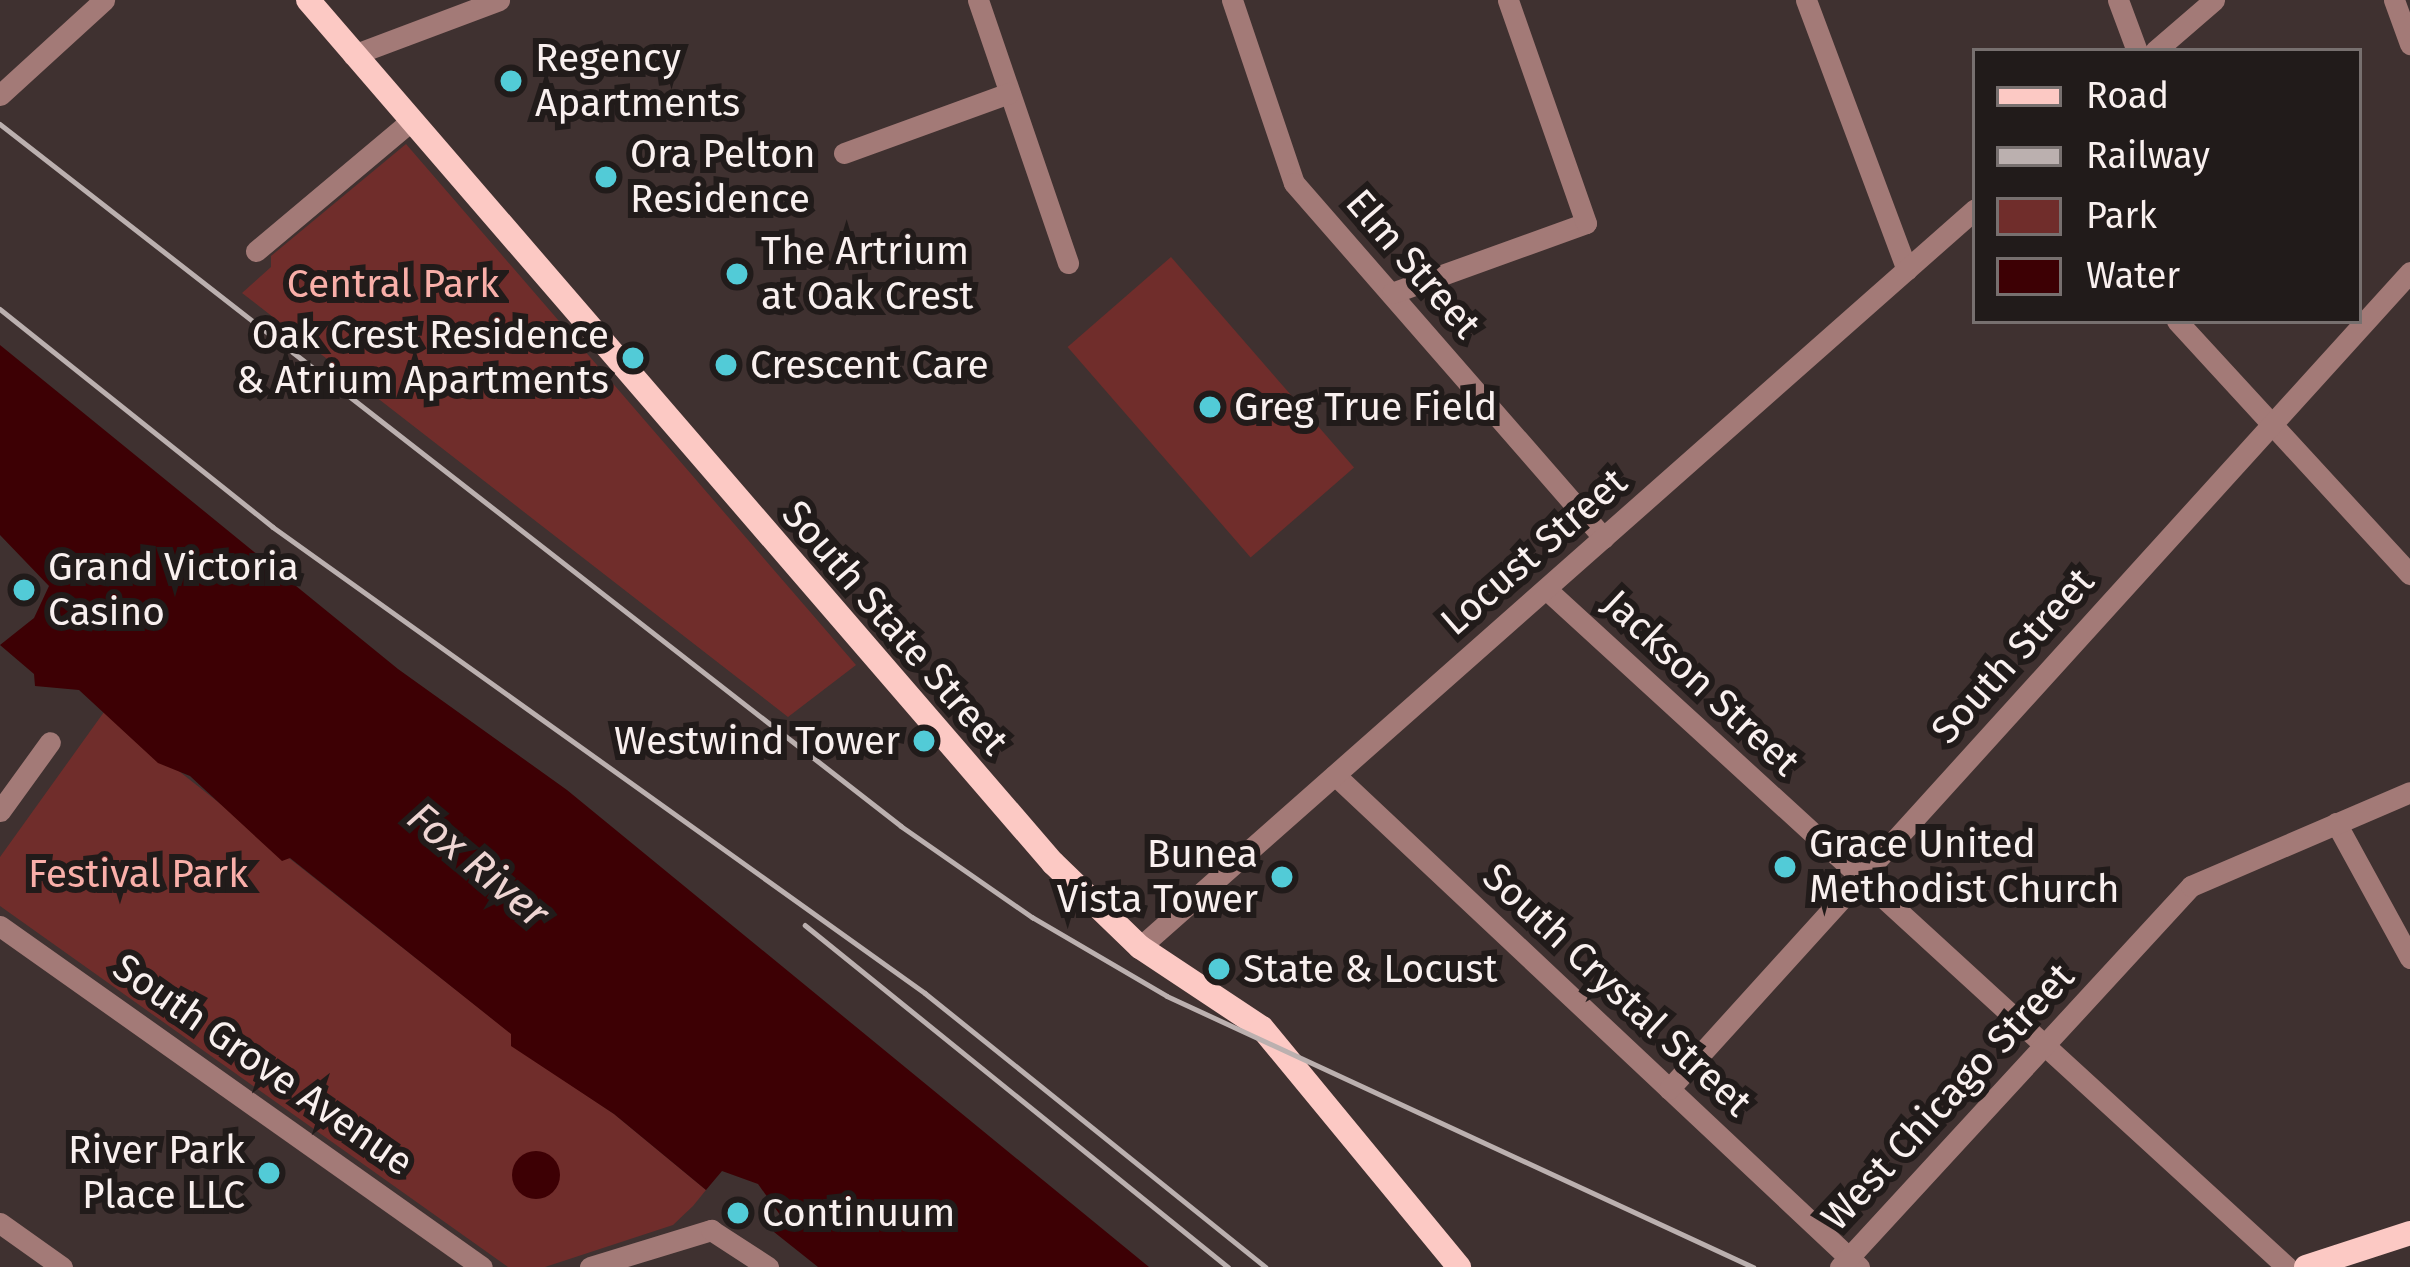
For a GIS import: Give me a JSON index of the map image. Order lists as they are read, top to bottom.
{
  "streets": {
    "main road": ["South State Street"],
    "street": [
      "Elm Street",
      "Locust Street",
      "South Street",
      "Jackson Street",
      "South Crystal Street",
      "South Grove Avenue",
      "West Chicago Street"
    ]
  },
  "crossings": [
    ["Elm Street", "Locust Street"],
    ["Locust Street", "South State Street"],
    ["Locust Street", "Jackson Street"],
    ["Locust Street", "South Crystal Street"],
    ["South Street", "Jackson Street"],
    ["South Street", "South Crystal Street"],
    ["Jackson Street", "West Chicago Street"],
    ["South Crystal Street", "West Chicago Street"]
  ],
  "water": ["Fox River"],
  "parks": ["Central Park", "Festival Park"],
  "places": [
    "Regency Apartments",
    "Ora Pelton Residence",
    "The Artrium at Oak Crest",
    "Oak Crest Residence & Atrium Apartments",
    "Crescent Care",
    "Greg True Field",
    "Grand Victoria Casino",
    "Westwind Tower",
    "Grace United Methodist Church",
    "Bunea Vista Tower",
    "State & Locust",
    "River Park Place LLC",
    "Continuum"
  ],
  "legend": [
    "Road",
    "Railway",
    "Park",
    "Water"
  ]
}
